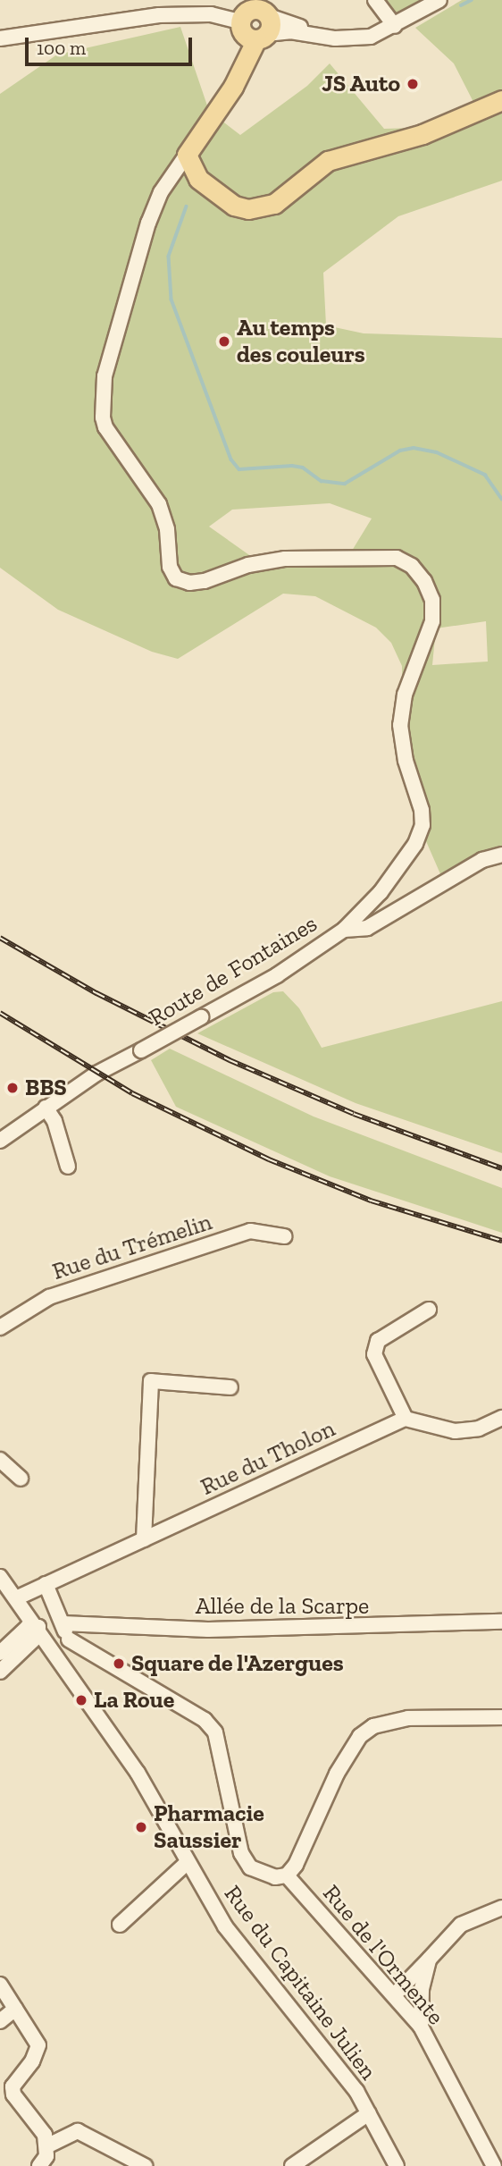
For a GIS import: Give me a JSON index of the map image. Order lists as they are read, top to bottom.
{
  "streets": {
    "street": [
      "Route de Fontaines",
      "Rue du Trémelin",
      "Rue du Tholon",
      "Allée de la Scarpe",
      "Rue de l'Ormente",
      "Rue du Capitaine Julien"
    ]
  },
  "crossings": [
    ["Rue du Tholon", "Rue du Capitaine Julien"]
  ],
  "places": [
    "JS Auto",
    "Au temps des couleurs",
    "BBS",
    "Square de l'Azergues",
    "La Roue",
    "Pharmacie Saussier"
  ],
  "scale_bar": "100 m"
}
